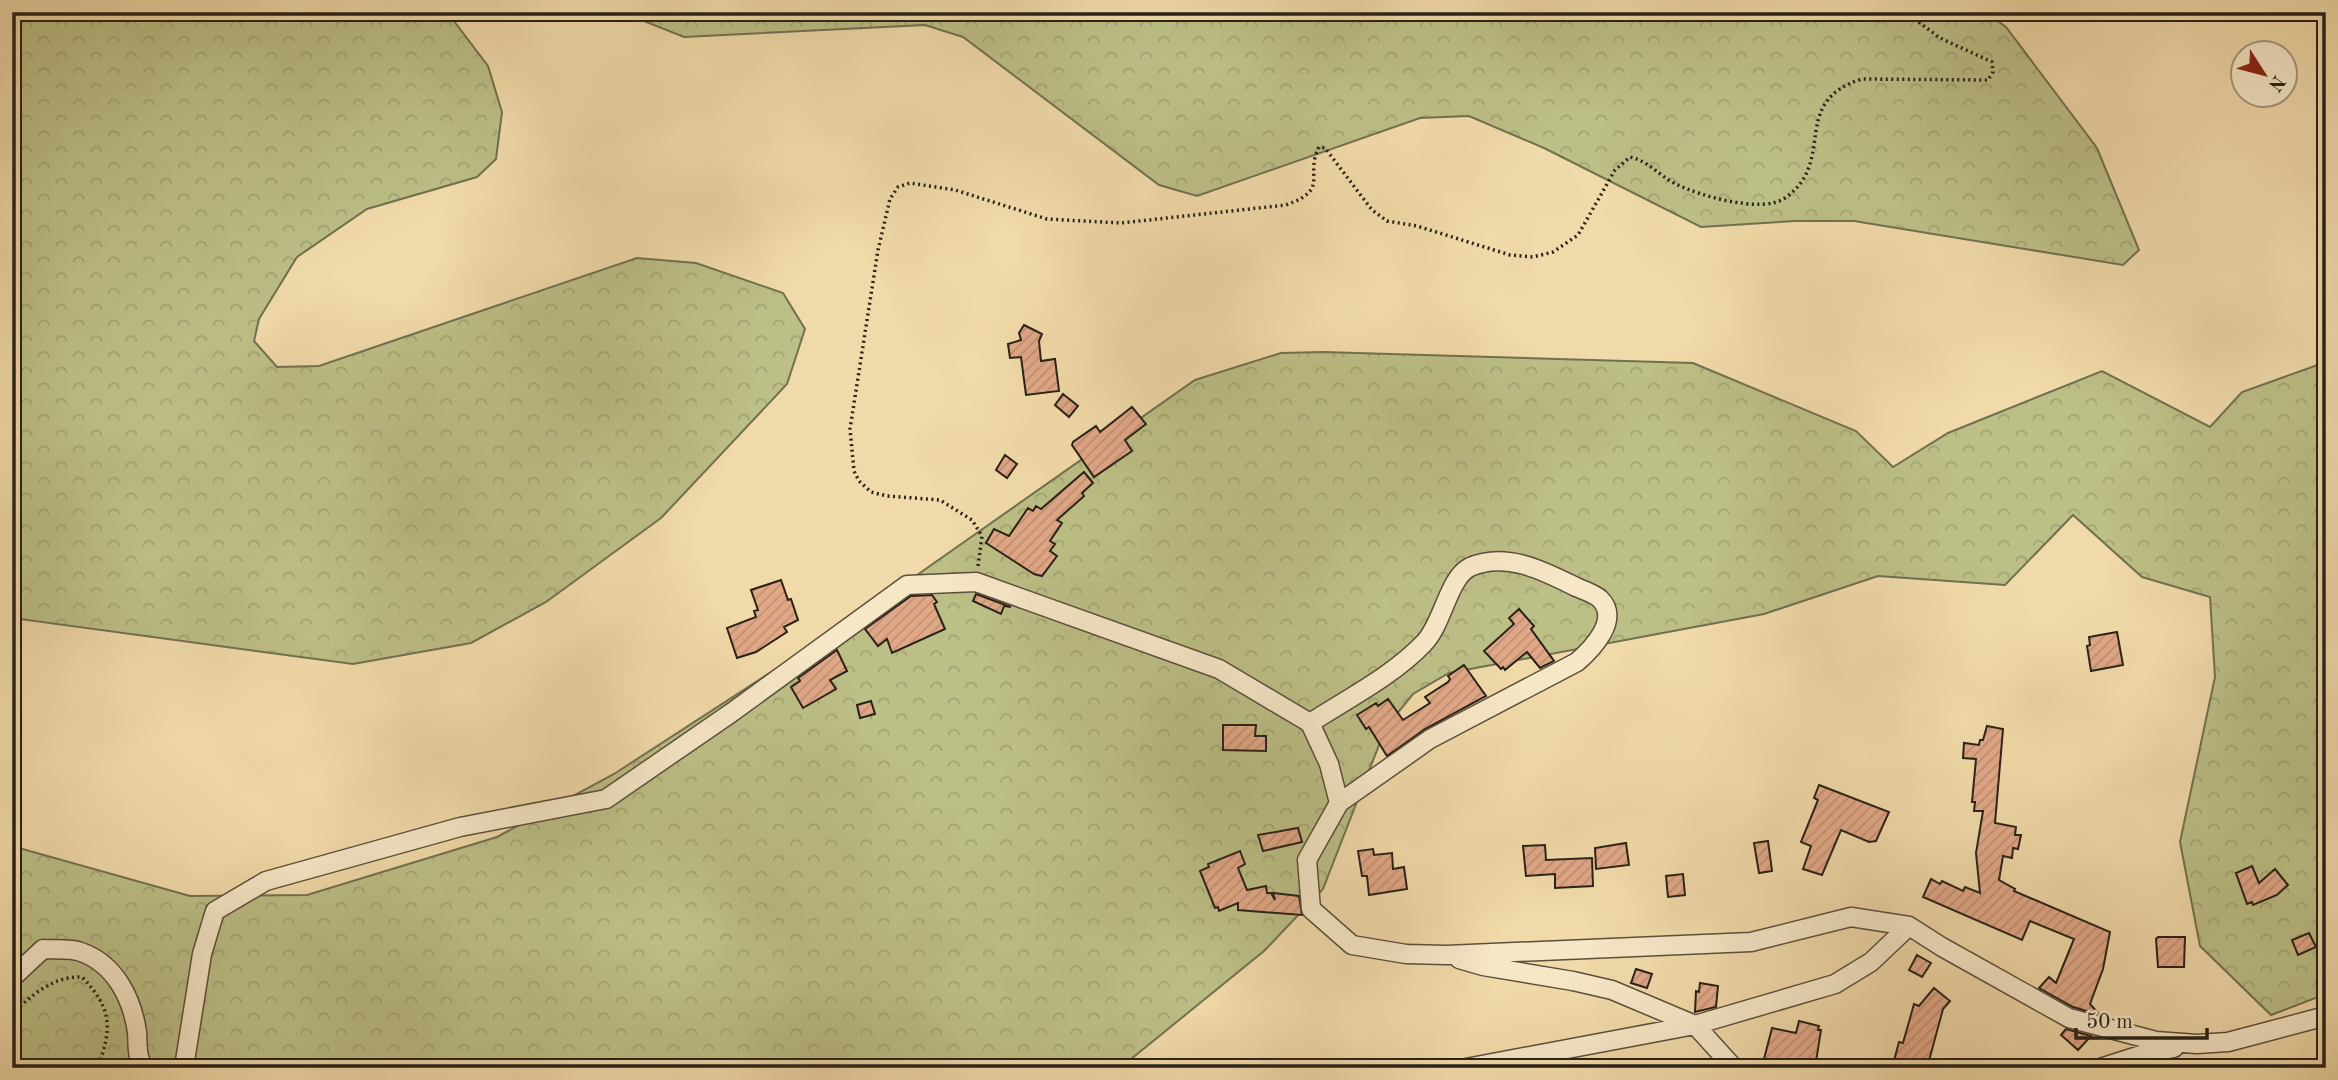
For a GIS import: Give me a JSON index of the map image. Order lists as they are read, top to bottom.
{
  "scale_bar": "50 m",
  "north": "bottom right"
}
